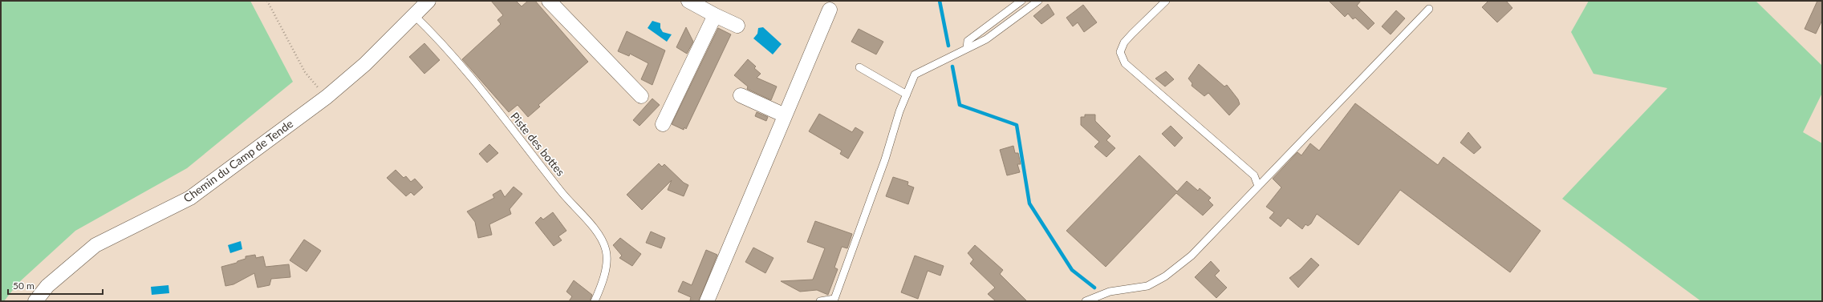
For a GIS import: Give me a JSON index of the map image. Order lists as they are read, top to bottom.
{
  "streets": {
    "street": ["Chemin du Camp de Tende"],
    "lane": ["Piste des bottes"]
  },
  "crossings": [
    ["Piste des bottes", "Chemin du Camp de Tende"]
  ],
  "scale_bar": "50 m"
}
